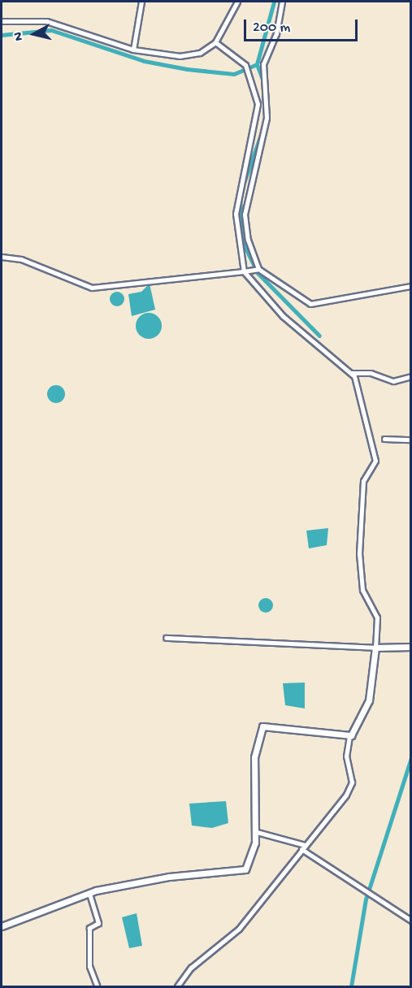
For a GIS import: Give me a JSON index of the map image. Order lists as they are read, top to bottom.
{
  "scale_bar": "200 m",
  "north": "left"
}
